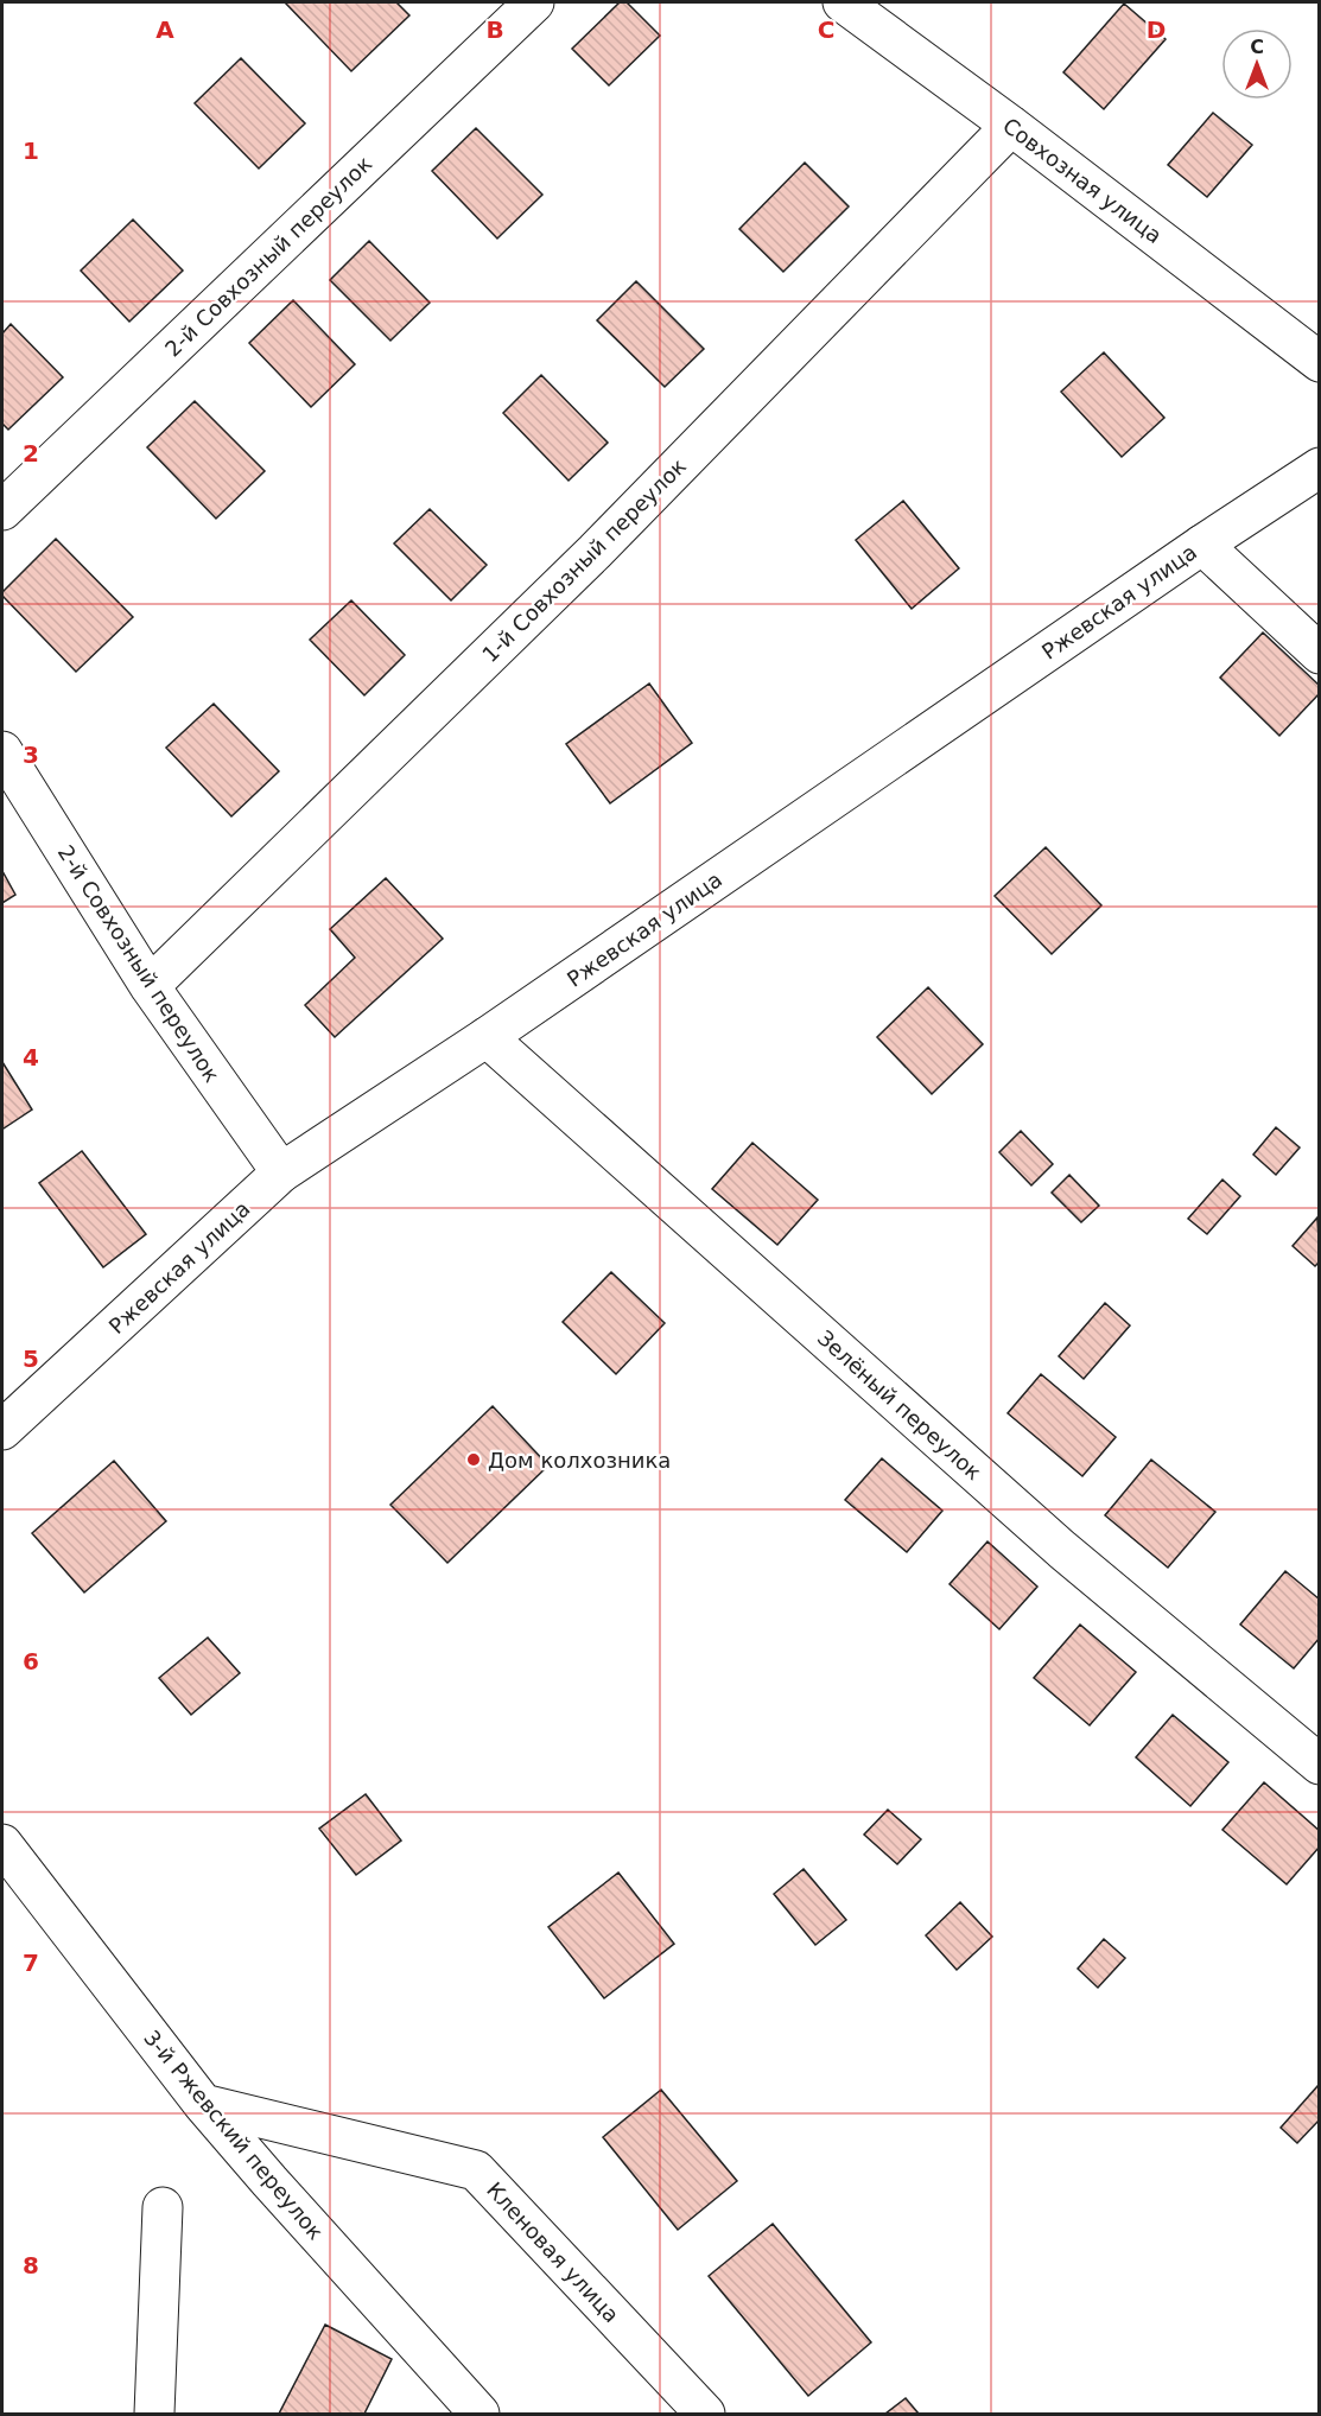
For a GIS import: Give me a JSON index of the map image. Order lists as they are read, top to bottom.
{
  "streets": {
    "street": [
      "Совхозная улица",
      "2-й Совхозный переулок",
      "1-й Совхозный переулок",
      "Ржевская улица",
      "Зелёный переулок",
      "3-й Ржевский переулок",
      "Кленовая улица"
    ]
  },
  "crossings": [
    ["Совхозная улица", "1-й Совхозный переулок"],
    ["2-й Совхозный переулок", "1-й Совхозный переулок"],
    ["2-й Совхозный переулок", "Ржевская улица"],
    ["Ржевская улица", "Зелёный переулок"],
    ["3-й Ржевский переулок", "Кленовая улица"]
  ],
  "places": ["Дом колхозника"],
  "north": "top",
  "grid": {
    "columns": [
      "A",
      "B",
      "C",
      "D"
    ],
    "rows": [
      "1",
      "2",
      "3",
      "4",
      "5",
      "6",
      "7",
      "8"
    ]
  }
}
